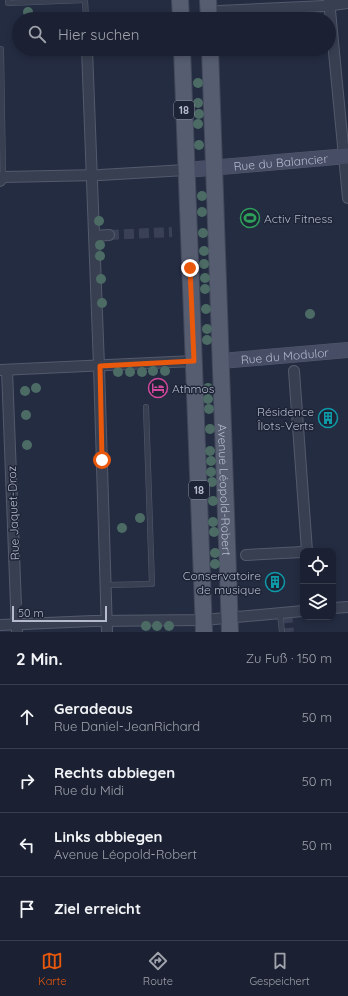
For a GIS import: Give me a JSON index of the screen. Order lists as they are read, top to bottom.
{
  "streets": {
    "main road": ["18", "Avenue Léopold-Robert"],
    "street": ["Rue du Balancier", "Rue du Modulor", "Rue Jaquet-Droz"]
  },
  "crossings": [
    ["Rue du Balancier", "Avenue Léopold-Robert"],
    ["Rue du Modulor", "Avenue Léopold-Robert"]
  ],
  "places": {
    "sports": ["Activ Fitness"],
    "hotel": ["Athmos"],
    "building": ["Résidence Îlots-Verts", "Conservatoire de musique"]
  },
  "scale_bar": "50 m",
  "page": {
    "search": "Hier suchen",
    "scale": "50 m",
    "heading": ["2 Min.", "Zu Fuß · 150 m"],
    "list": [
      ["Geradeaus", "Rue Daniel-JeanRichard", "50 m"],
      ["Rechts abbiegen", "Rue du Midi", "50 m"],
      ["Links abbiegen", "Avenue Léopold-Robert", "50 m"],
      "Ziel erreicht"
    ],
    "nav": ["Karte", "Route", "Gespeichert"]
  }
}
